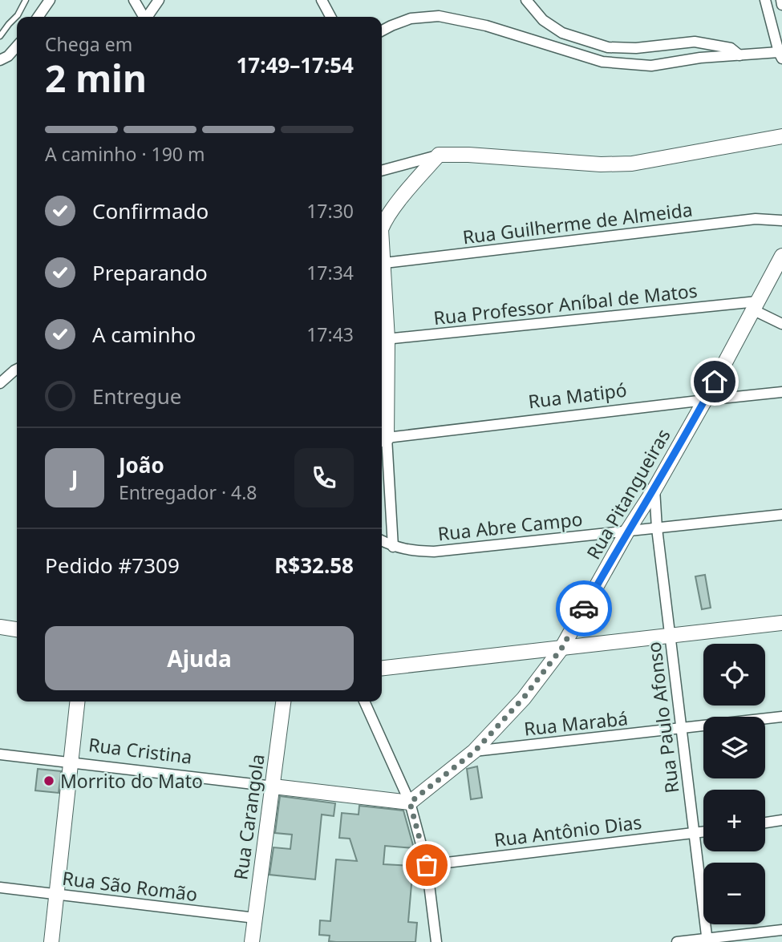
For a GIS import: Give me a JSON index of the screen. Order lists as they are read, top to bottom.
{
  "streets": {
    "street": [
      "Rua Guilherme de Almeida",
      "Rua Professor Aníbal de Matos",
      "Rua Matipó",
      "Rua Pitangueiras",
      "Rua Abre Campo",
      "Rua Paulo Afonso",
      "Rua Marabá",
      "Rua Cristina",
      "Rua Carangola",
      "Rua Antônio Dias",
      "Rua São Romão"
    ]
  },
  "crossings": [
    ["Rua Professor Aníbal de Matos", "Rua Pitangueiras"],
    ["Rua Matipó", "Rua Pitangueiras"],
    ["Rua Pitangueiras", "Rua Abre Campo"],
    ["Rua Pitangueiras", "Rua Paulo Afonso"],
    ["Rua Pitangueiras", "Rua Marabá"],
    ["Rua Pitangueiras", "Rua Cristina"],
    ["Rua Abre Campo", "Rua Paulo Afonso"],
    ["Rua Paulo Afonso", "Rua Marabá"],
    ["Rua Paulo Afonso", "Rua Antônio Dias"],
    ["Rua Cristina", "Rua Carangola"],
    ["Rua Carangola", "Rua São Romão"]
  ],
  "places": ["Morrito do Mato"],
  "page": {
    "heading": ["2 min", "Chega em", "17:49–17:54"],
    "panel": [
      "João",
      "Entregador · 4.8",
      "Pedido #7309",
      "R$32.58"
    ],
    "bar": "A caminho · 190 m",
    "list": [
      ["Confirmado", "17:30"],
      ["Preparando", "17:34"],
      ["A caminho", "17:43"],
      "Entregue"
    ],
    "round": "J",
    "buttons": "Ajuda",
    "map_buttons": ["+", "−"]
  }
}
